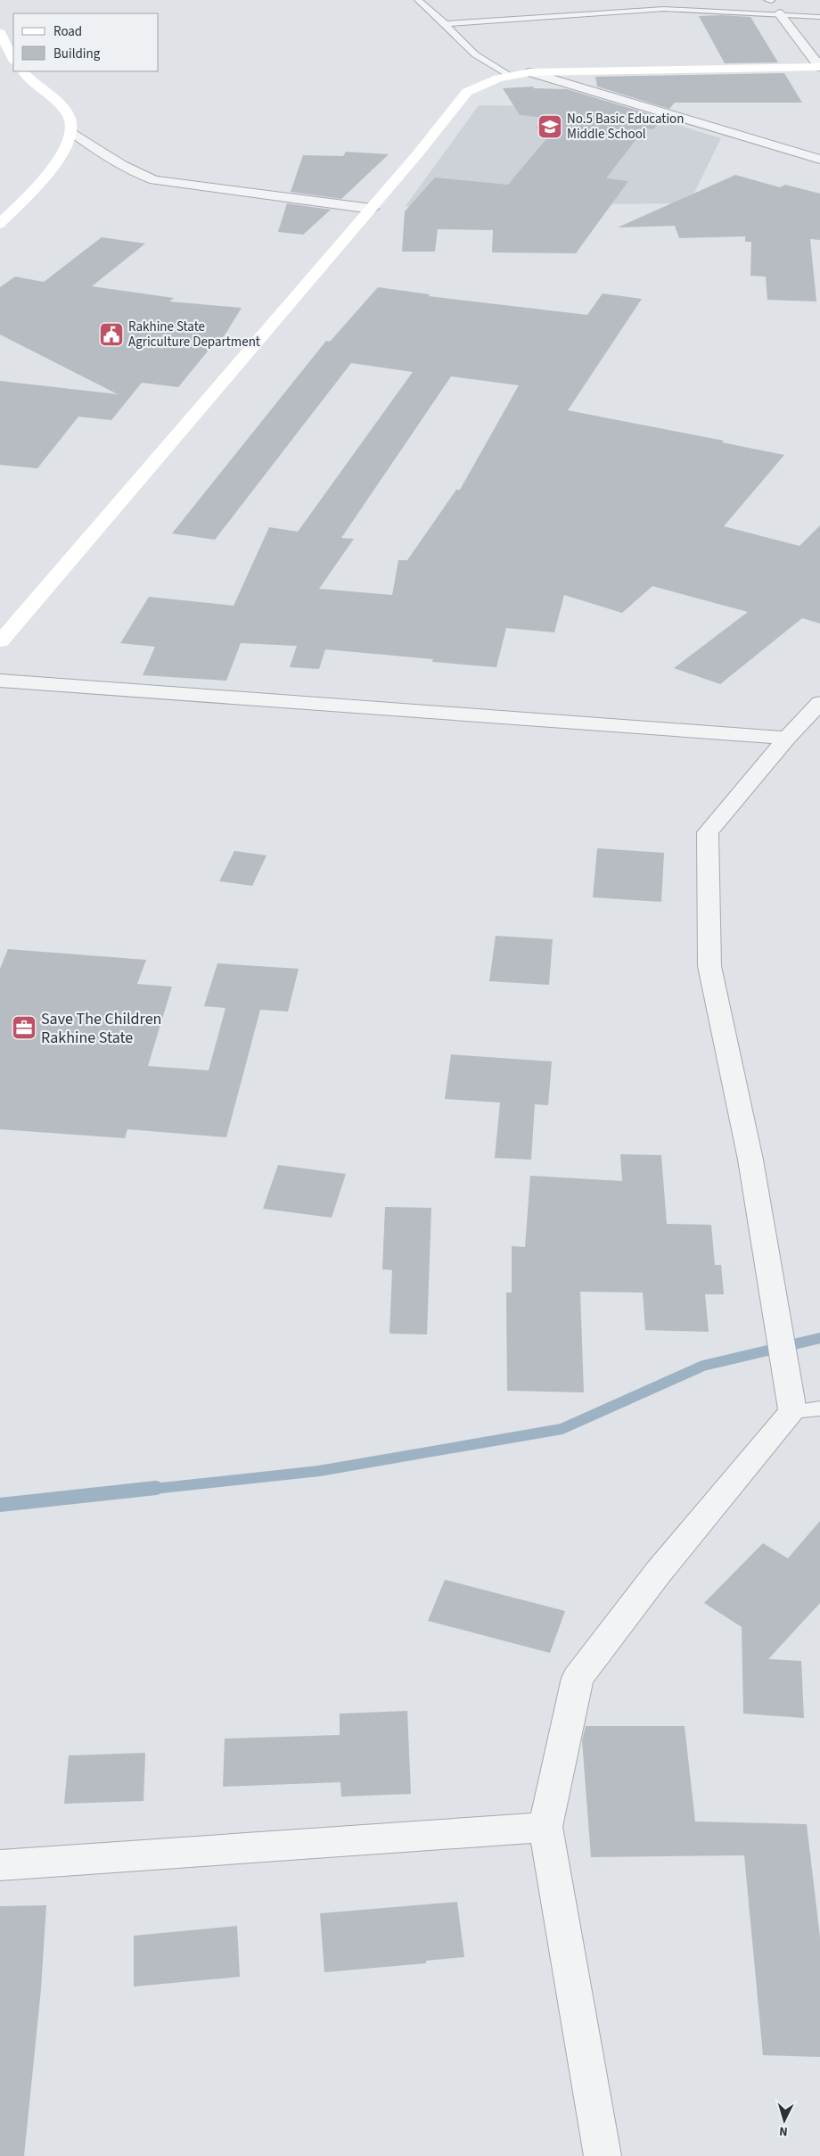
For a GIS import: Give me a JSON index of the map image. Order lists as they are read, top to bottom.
{
  "places": {
    "school or university": ["No.5 Basic Education Middle School"],
    "public building": ["Rakhine State Agriculture Department"],
    "office": ["Save The Children Rakhine State"]
  },
  "legend": ["Road", "Building"],
  "north": "bottom"
}
